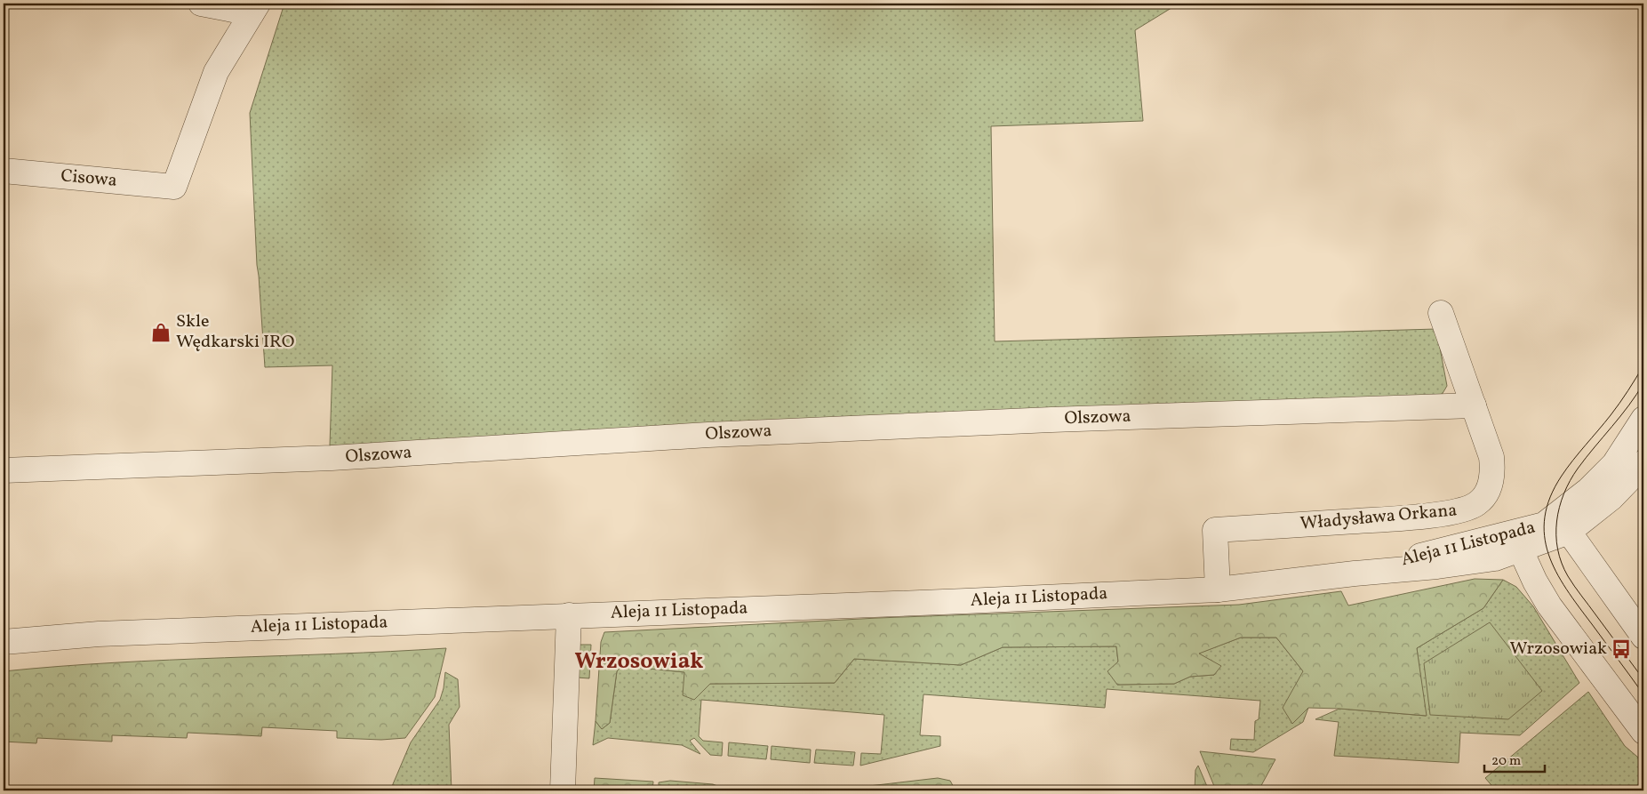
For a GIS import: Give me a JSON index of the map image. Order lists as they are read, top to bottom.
{
  "streets": {
    "street": [
      "Cisowa",
      "Olszowa",
      "Władysława Orkana",
      "Aleja 11 Listopada"
    ]
  },
  "crossings": [
    ["Olszowa", "Władysława Orkana"],
    ["Władysława Orkana", "Aleja 11 Listopada"]
  ],
  "districts": ["Wrzosowiak"],
  "places": {
    "shop": ["Skle Wędkarski IRO"],
    "bus stop": ["Wrzosowiak"]
  },
  "scale_bar": "20 m"
}
